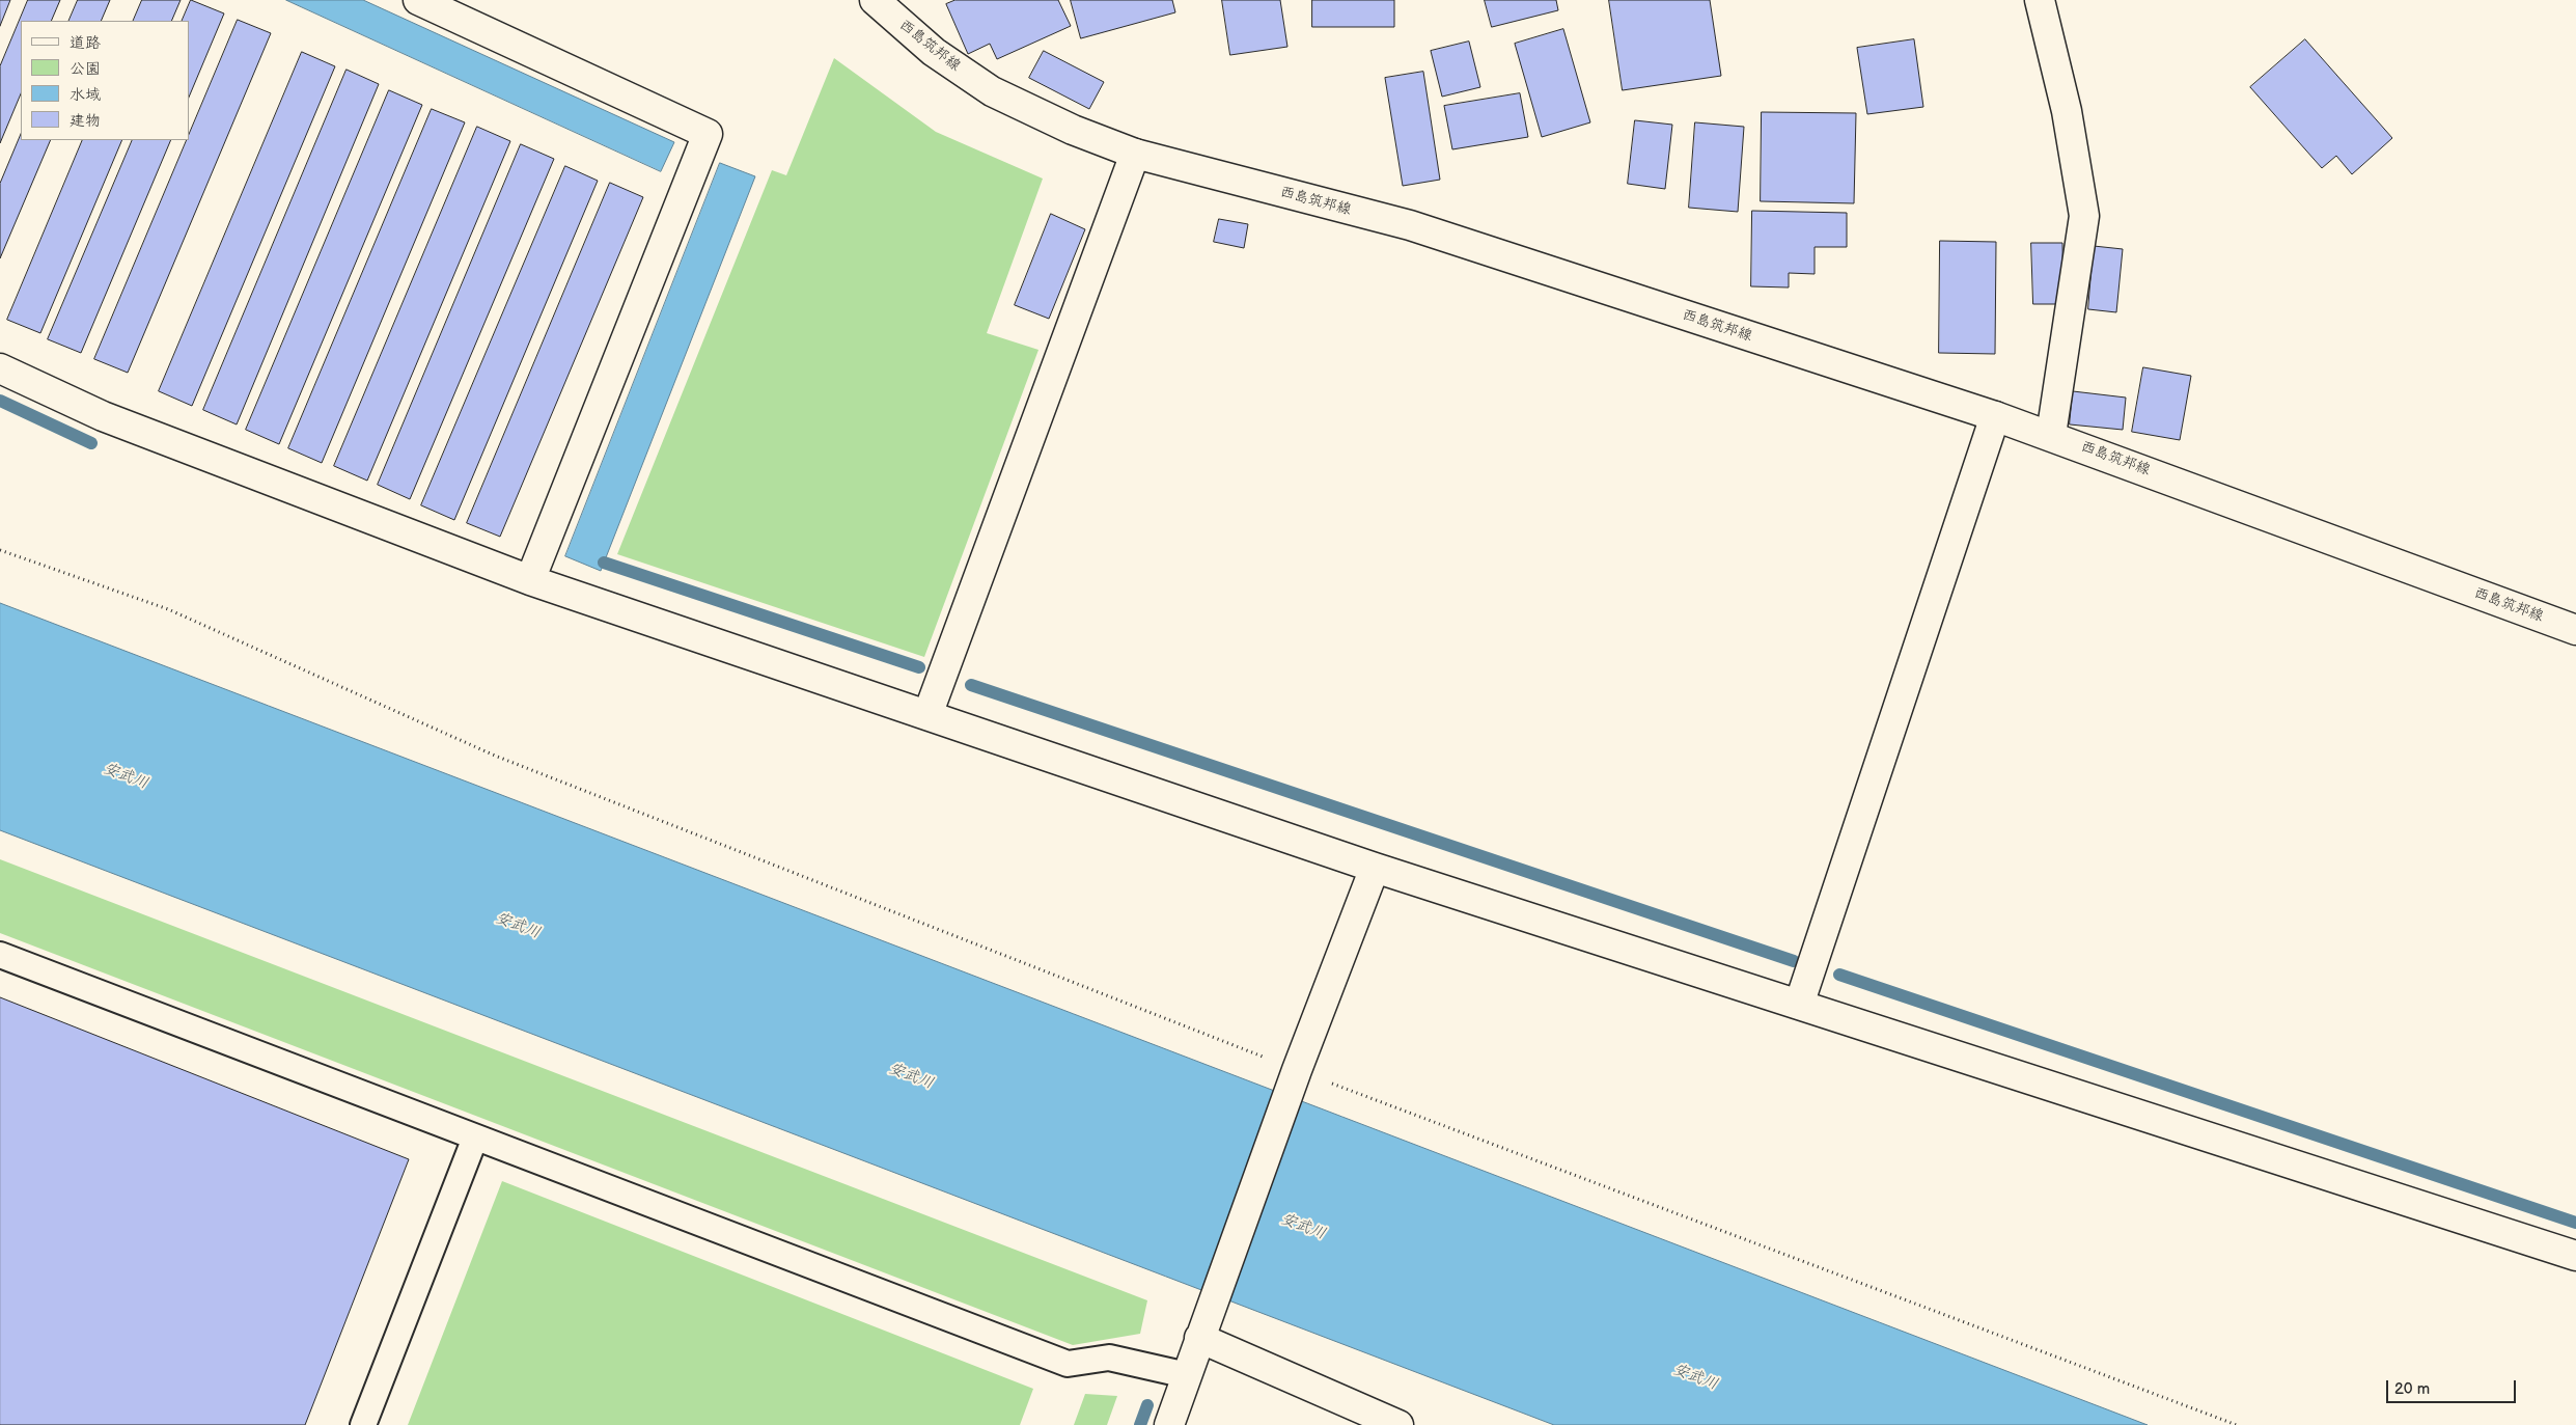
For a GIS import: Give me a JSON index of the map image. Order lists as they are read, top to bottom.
{
  "streets": {
    "street": ["西島筑邦線"]
  },
  "water": ["安武川"],
  "legend": [
    "道路",
    "公園",
    "水域",
    "建物"
  ],
  "scale_bar": "20 m"
}
